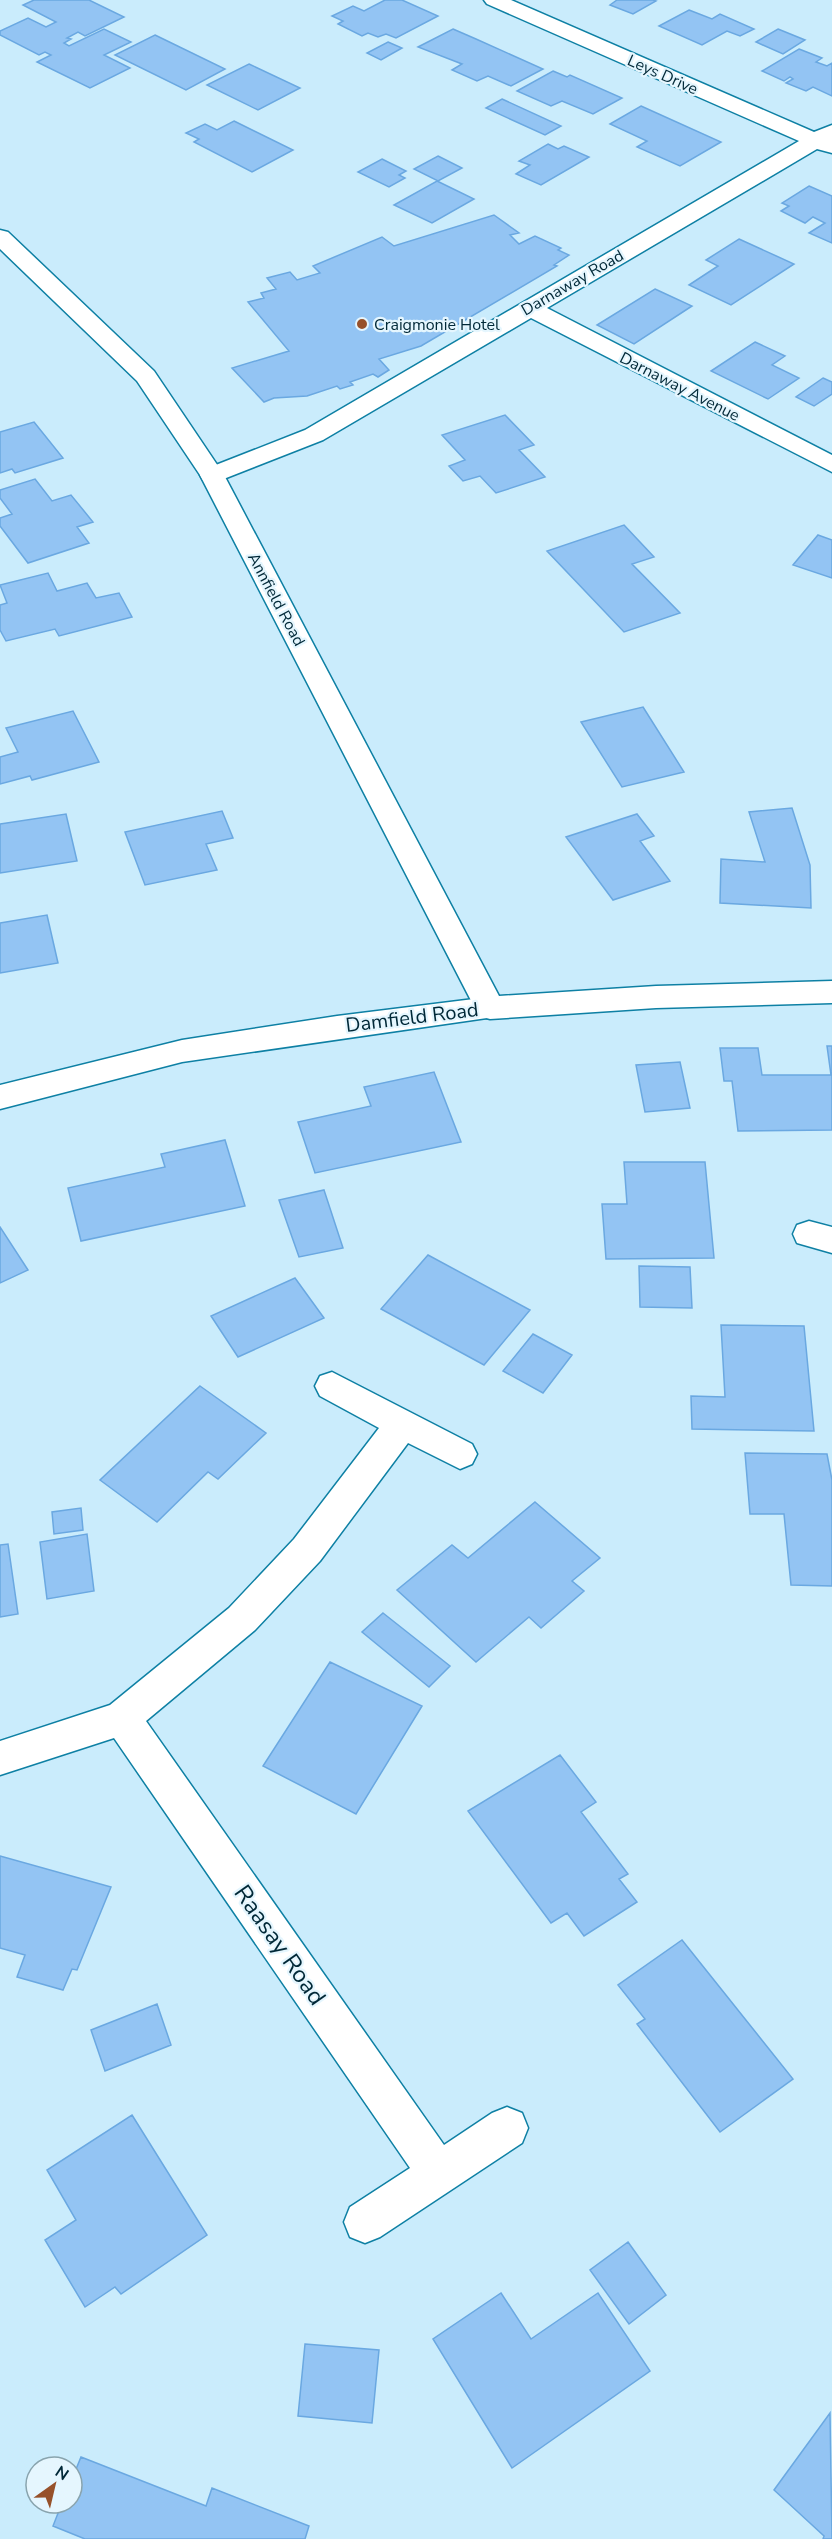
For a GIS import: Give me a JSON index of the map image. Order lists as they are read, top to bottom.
{
  "streets": {
    "street": [
      "Leys Drive",
      "Darnaway Road",
      "Darnaway Avenue",
      "Annfield Road",
      "Damfield Road",
      "Raasay Road"
    ]
  },
  "crossings": [
    ["Leys Drive", "Darnaway Road"],
    ["Darnaway Road", "Darnaway Avenue"],
    ["Darnaway Road", "Annfield Road"],
    ["Annfield Road", "Damfield Road"]
  ],
  "places": ["Craigmonie Hotel"],
  "north": "top right"
}
